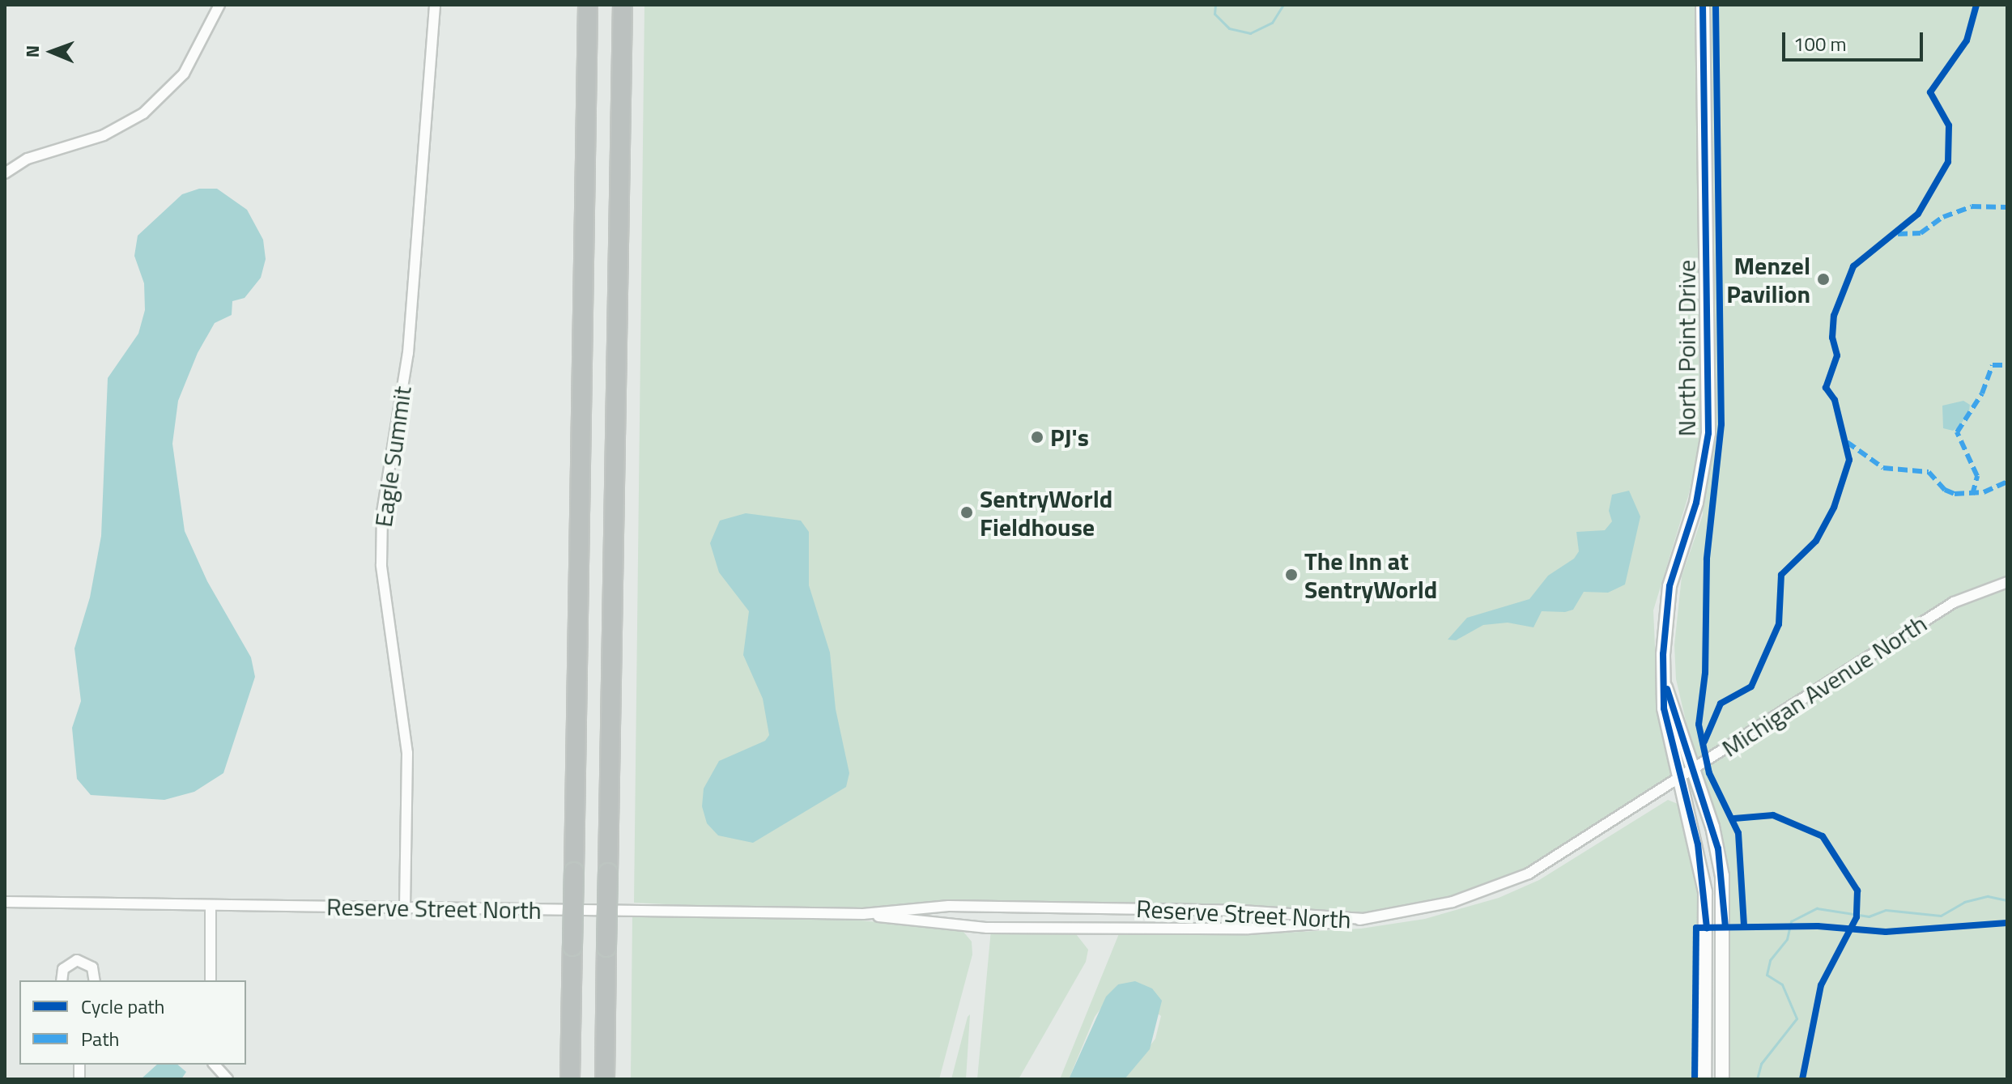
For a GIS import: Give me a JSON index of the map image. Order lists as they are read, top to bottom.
{
  "streets": {
    "street": [
      "North Point Drive",
      "Eagle Summit",
      "Michigan Avenue North",
      "Reserve Street North"
    ]
  },
  "crossings": [
    ["North Point Drive", "Michigan Avenue North"],
    ["Eagle Summit", "Reserve Street North"],
    ["Michigan Avenue North", "Reserve Street North"]
  ],
  "places": [
    "Menzel Pavilion",
    "PJ's",
    "SentryWorld Fieldhouse",
    "The Inn at SentryWorld"
  ],
  "legend": ["Cycle path", "Path"],
  "scale_bar": "100 m",
  "north": "left"
}
